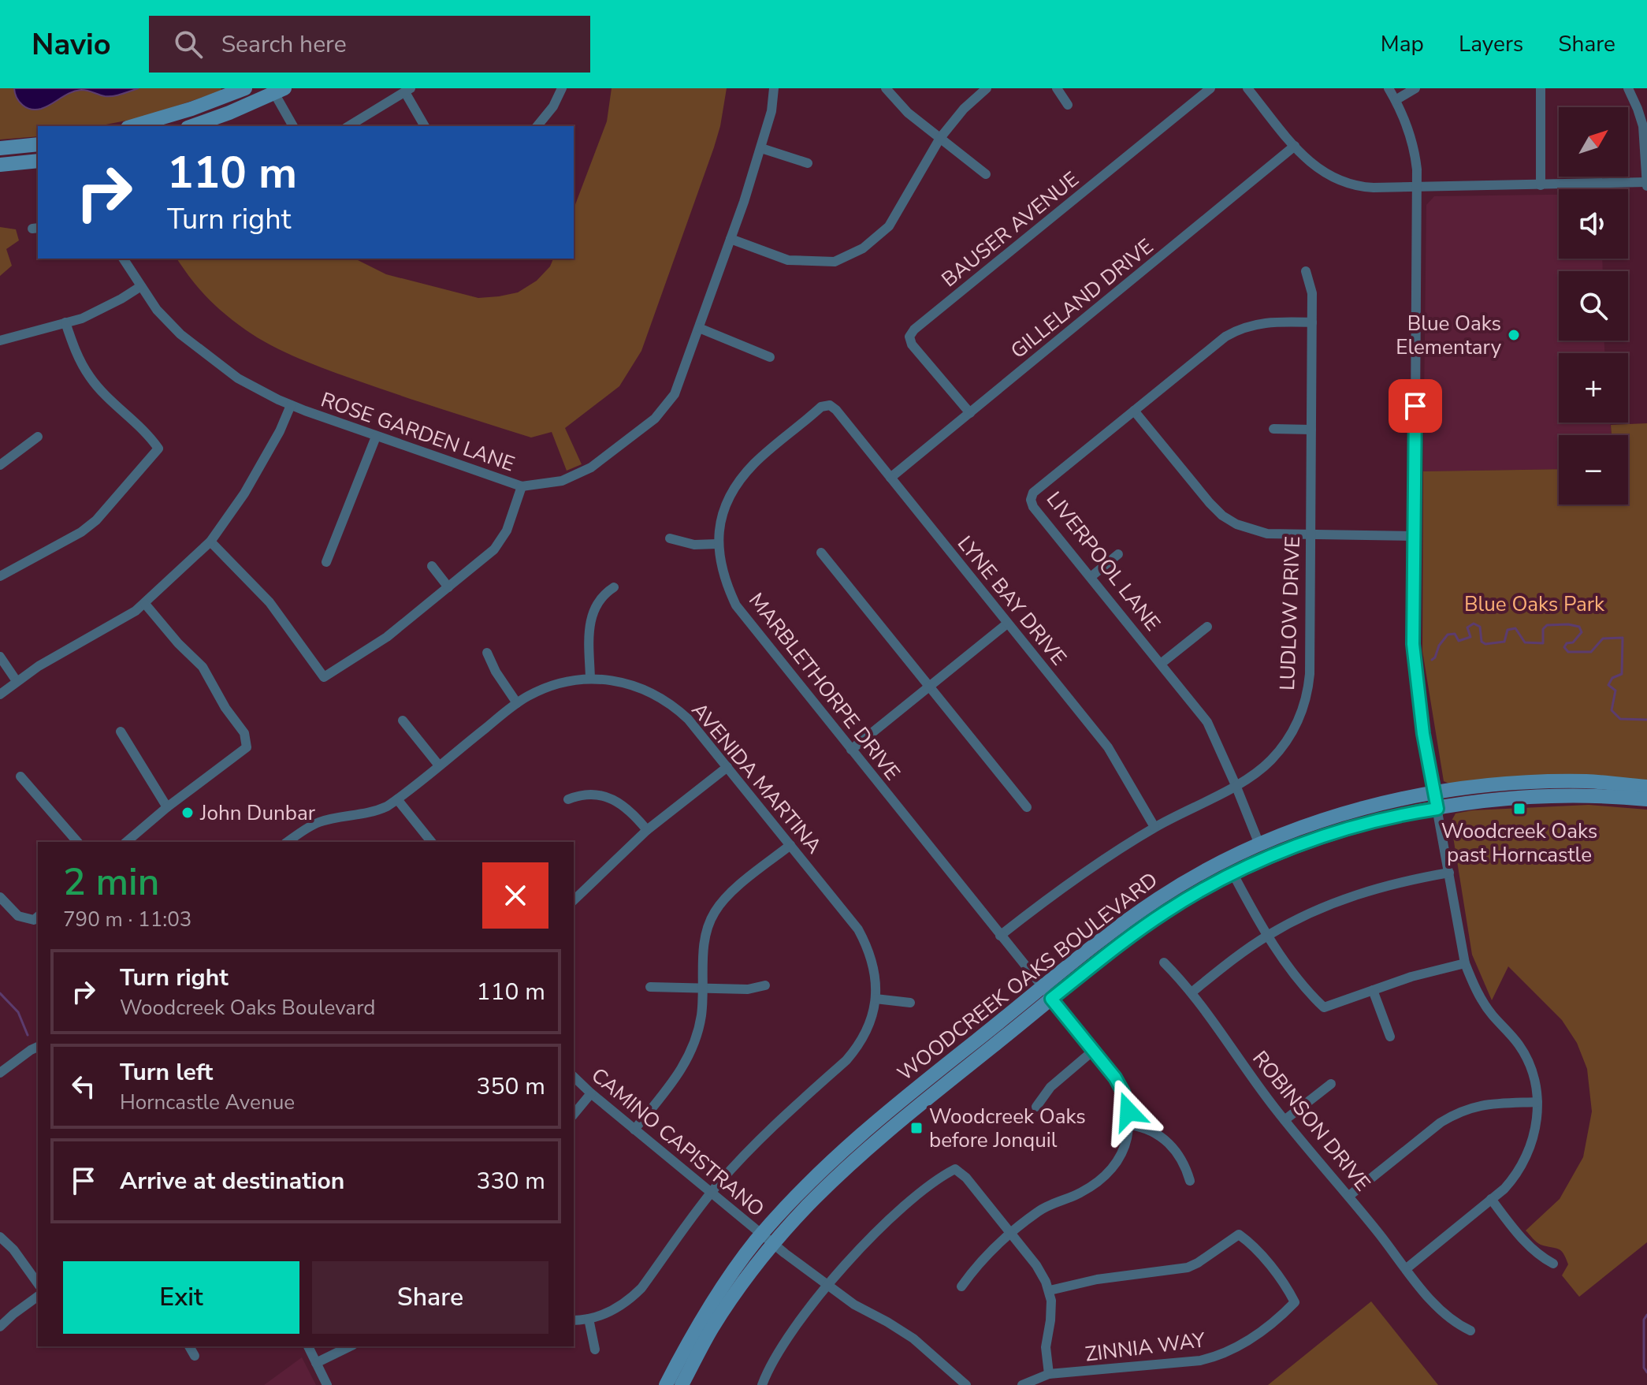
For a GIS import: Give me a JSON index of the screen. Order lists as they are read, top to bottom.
{
  "streets": {
    "main road": ["WOODCREEK OAKS BOULEVARD"],
    "street": [
      "BAUSER AVENUE",
      "GILLELAND DRIVE",
      "ROSE GARDEN LANE",
      "LIVERPOOL LANE",
      "LYNE BAY DRIVE",
      "LUDLOW DRIVE",
      "MARBLETHORPE DRIVE",
      "AVENIDA MARTINA",
      "ROBINSON DRIVE",
      "CAMINO CAPISTRANO",
      "ZINNIA WAY"
    ]
  },
  "crossings": [
    ["BAUSER AVENUE", "GILLELAND DRIVE"],
    ["GILLELAND DRIVE", "LYNE BAY DRIVE"],
    ["LIVERPOOL LANE", "LUDLOW DRIVE"],
    ["LIVERPOOL LANE", "WOODCREEK OAKS BOULEVARD"],
    ["LYNE BAY DRIVE", "LUDLOW DRIVE"],
    ["LYNE BAY DRIVE", "MARBLETHORPE DRIVE"],
    ["LUDLOW DRIVE", "MARBLETHORPE DRIVE"],
    ["MARBLETHORPE DRIVE", "WOODCREEK OAKS BOULEVARD"],
    ["AVENIDA MARTINA", "CAMINO CAPISTRANO"],
    ["WOODCREEK OAKS BOULEVARD", "CAMINO CAPISTRANO"]
  ],
  "parks": ["Blue Oaks Park"],
  "places": {
    "other": ["Blue Oaks Elementary", "John Dunbar"],
    "transit": ["Woodcreek Oaks past Horncastle", "Woodcreek Oaks before Jonquil"]
  },
  "north": "top right",
  "page": {
    "header": "Navio",
    "search": "Search here",
    "nav": ["Map", "Layers", "Share"],
    "map_buttons": ["+", "−"],
    "turn": ["110 m", "Turn right"],
    "heading": ["2 min", "790 m · 11:03"],
    "list": [
      {
        "name": "Turn right",
        "note": "Woodcreek Oaks Boulevard",
        "value": "110 m"
      },
      {
        "name": "Turn left",
        "note": "Horncastle Avenue",
        "value": "350 m"
      },
      {
        "name": "Arrive at destination",
        "value": "330 m"
      }
    ],
    "buttons": ["Exit", "Share"]
  }
}
